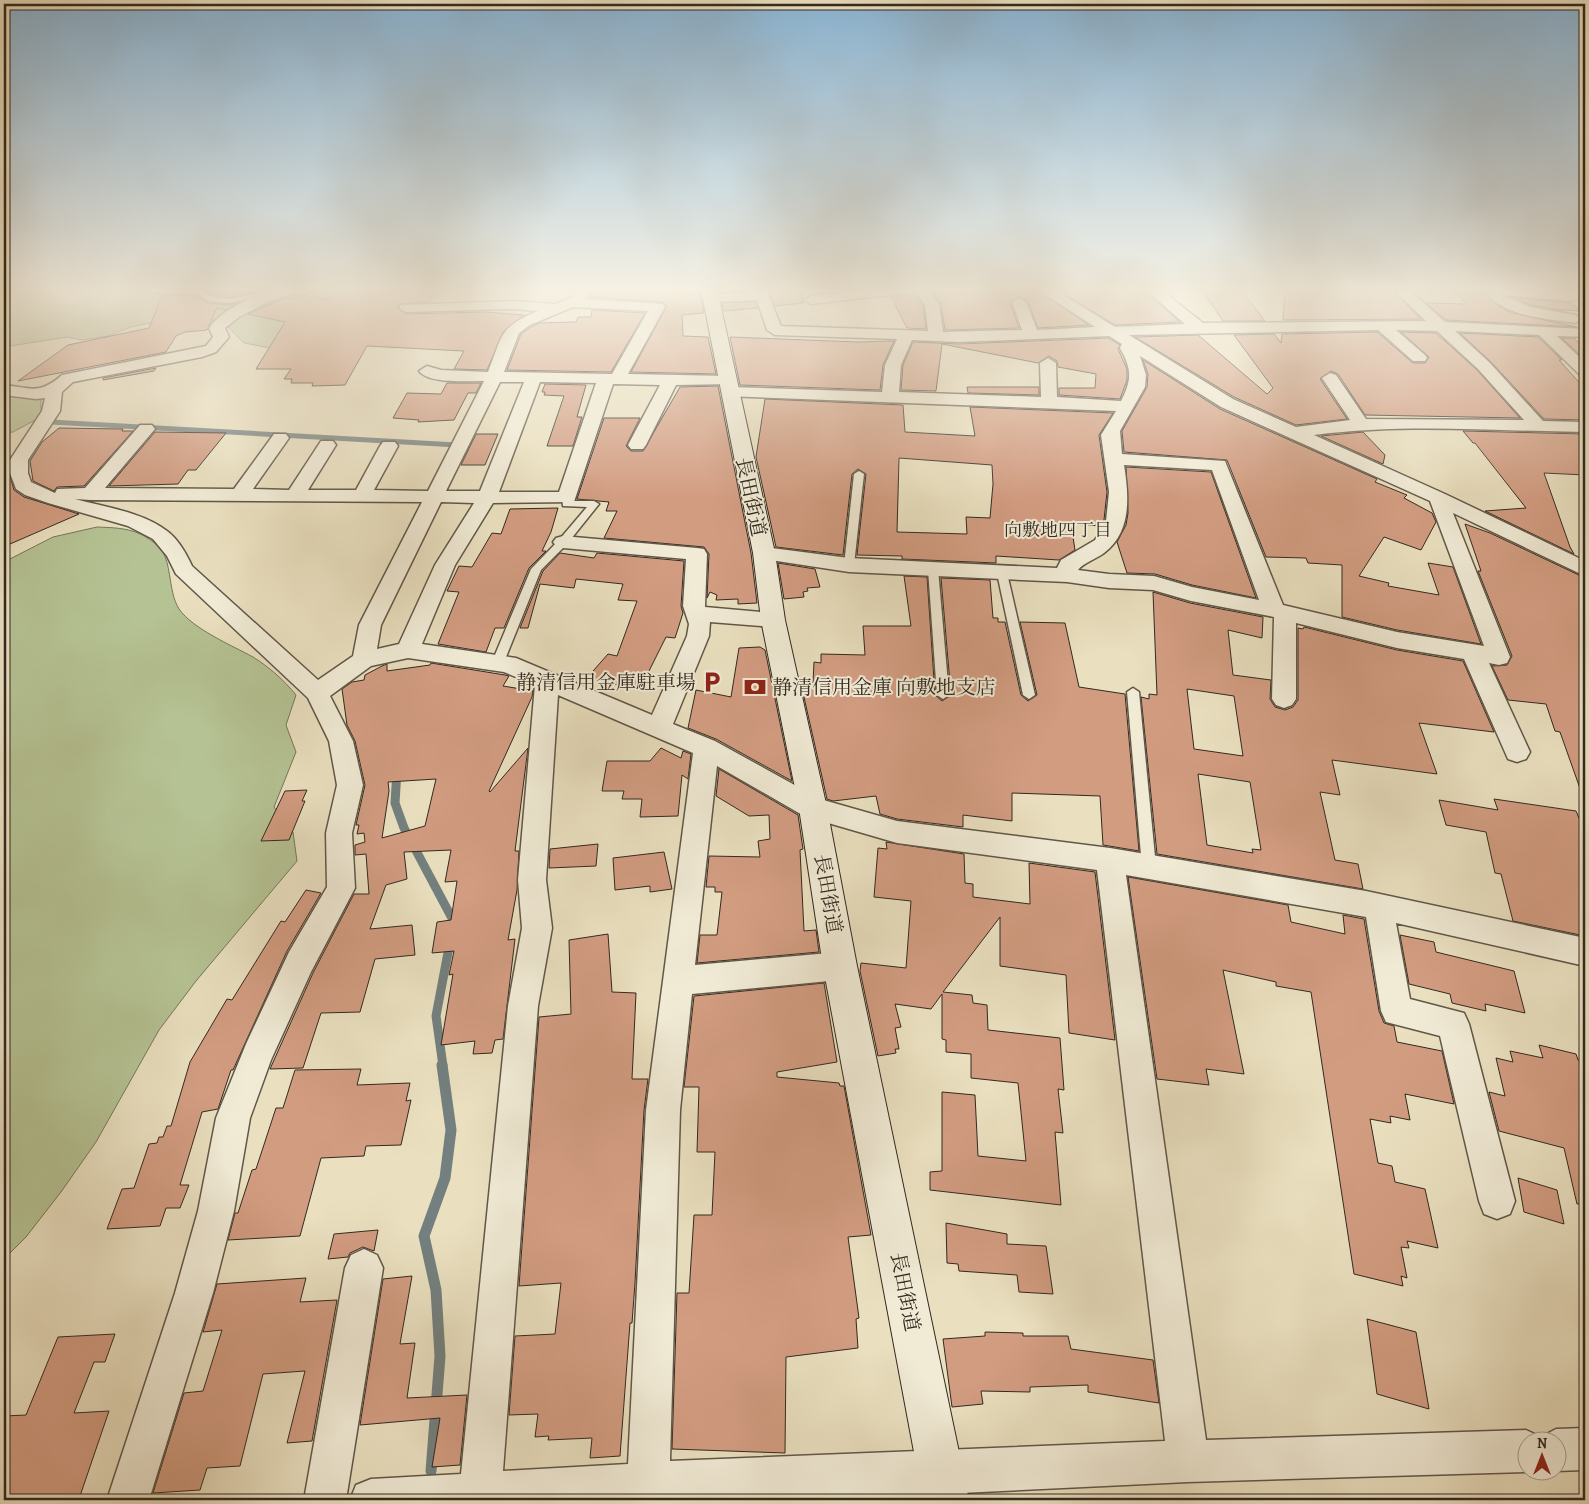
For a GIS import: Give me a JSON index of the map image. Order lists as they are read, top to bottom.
{
  "streets": {
    "main road": ["長田街道"]
  },
  "districts": ["向敷地四丁目"],
  "places": {
    "parking": ["静清信用金庫駐車場"],
    "bank": ["静清信用金庫 向敷地支店"]
  },
  "north": "top"
}
